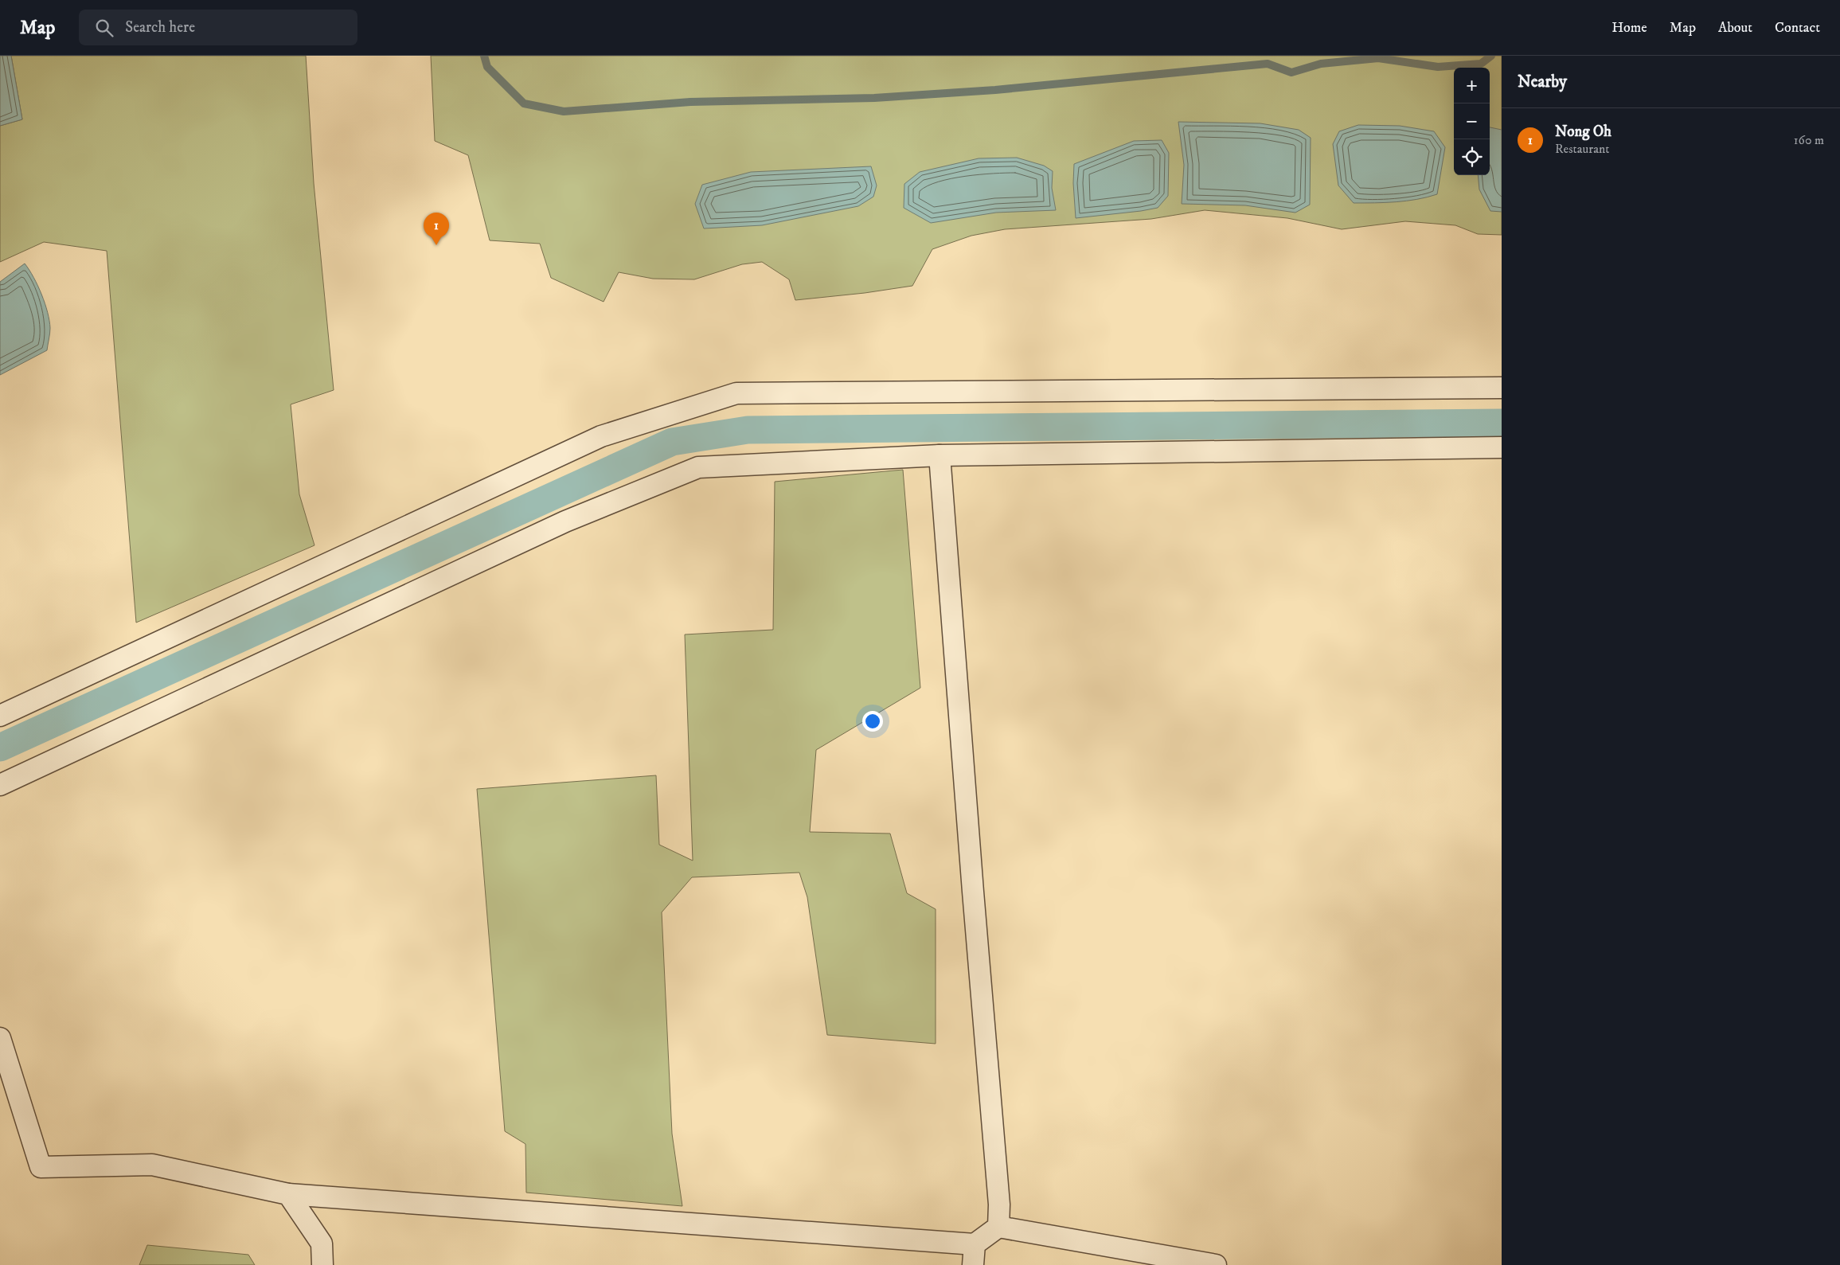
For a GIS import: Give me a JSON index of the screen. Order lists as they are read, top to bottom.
{
  "page": {
    "header": "Map",
    "search": "Search here",
    "nav": [
      "Home",
      "Map",
      "About",
      "Contact"
    ],
    "heading": "Nearby",
    "map_buttons": ["+", "−"],
    "list": [
      {
        "mark": "1",
        "name": "Nong Oh",
        "note": "Restaurant",
        "value": "160 m"
      }
    ],
    "pins": "1"
  }
}
